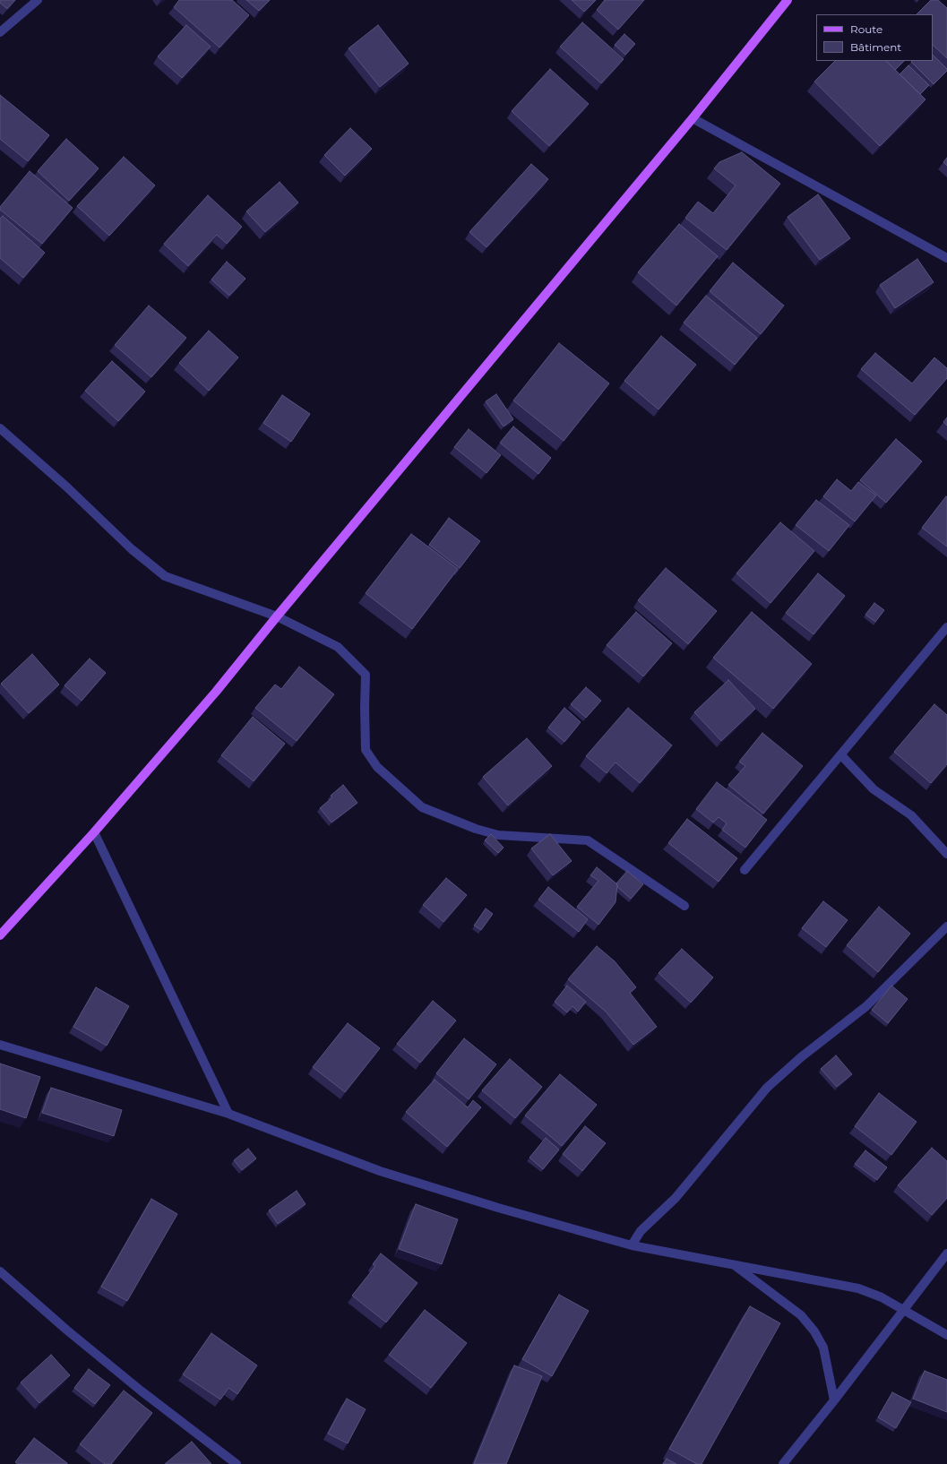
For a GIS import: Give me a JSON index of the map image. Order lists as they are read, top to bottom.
{
  "legend": ["Route", "Bâtiment"]
}
